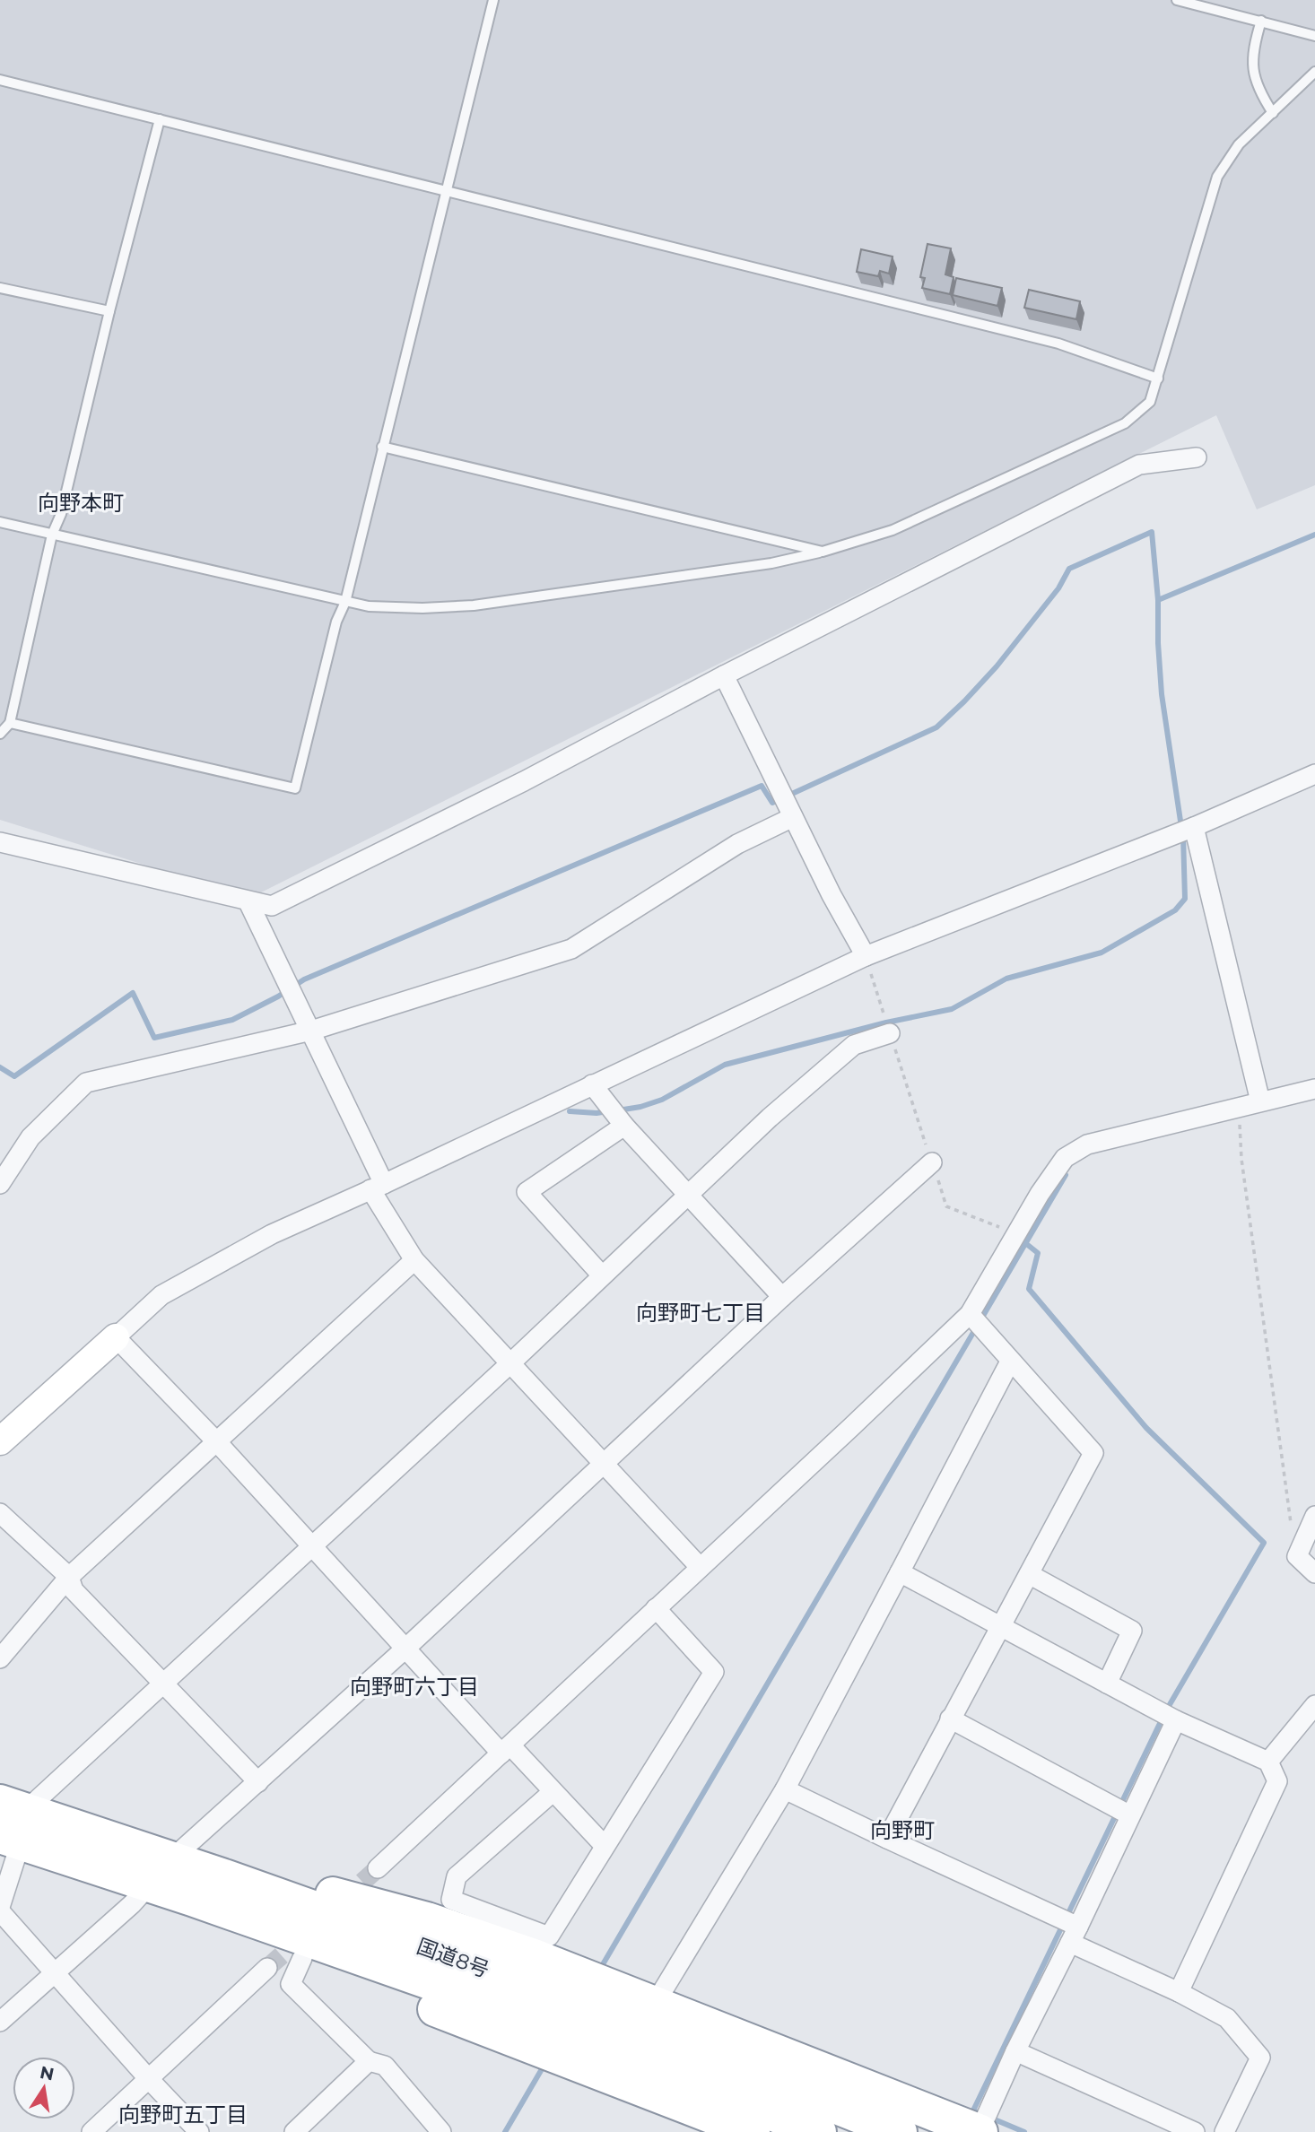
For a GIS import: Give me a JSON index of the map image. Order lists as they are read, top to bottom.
{
  "streets": {
    "highway": ["国道8号"]
  },
  "districts": [
    "向野本町",
    "向野町七丁目",
    "向野町六丁目",
    "向野町",
    "向野町五丁目"
  ],
  "north": "top"
}
